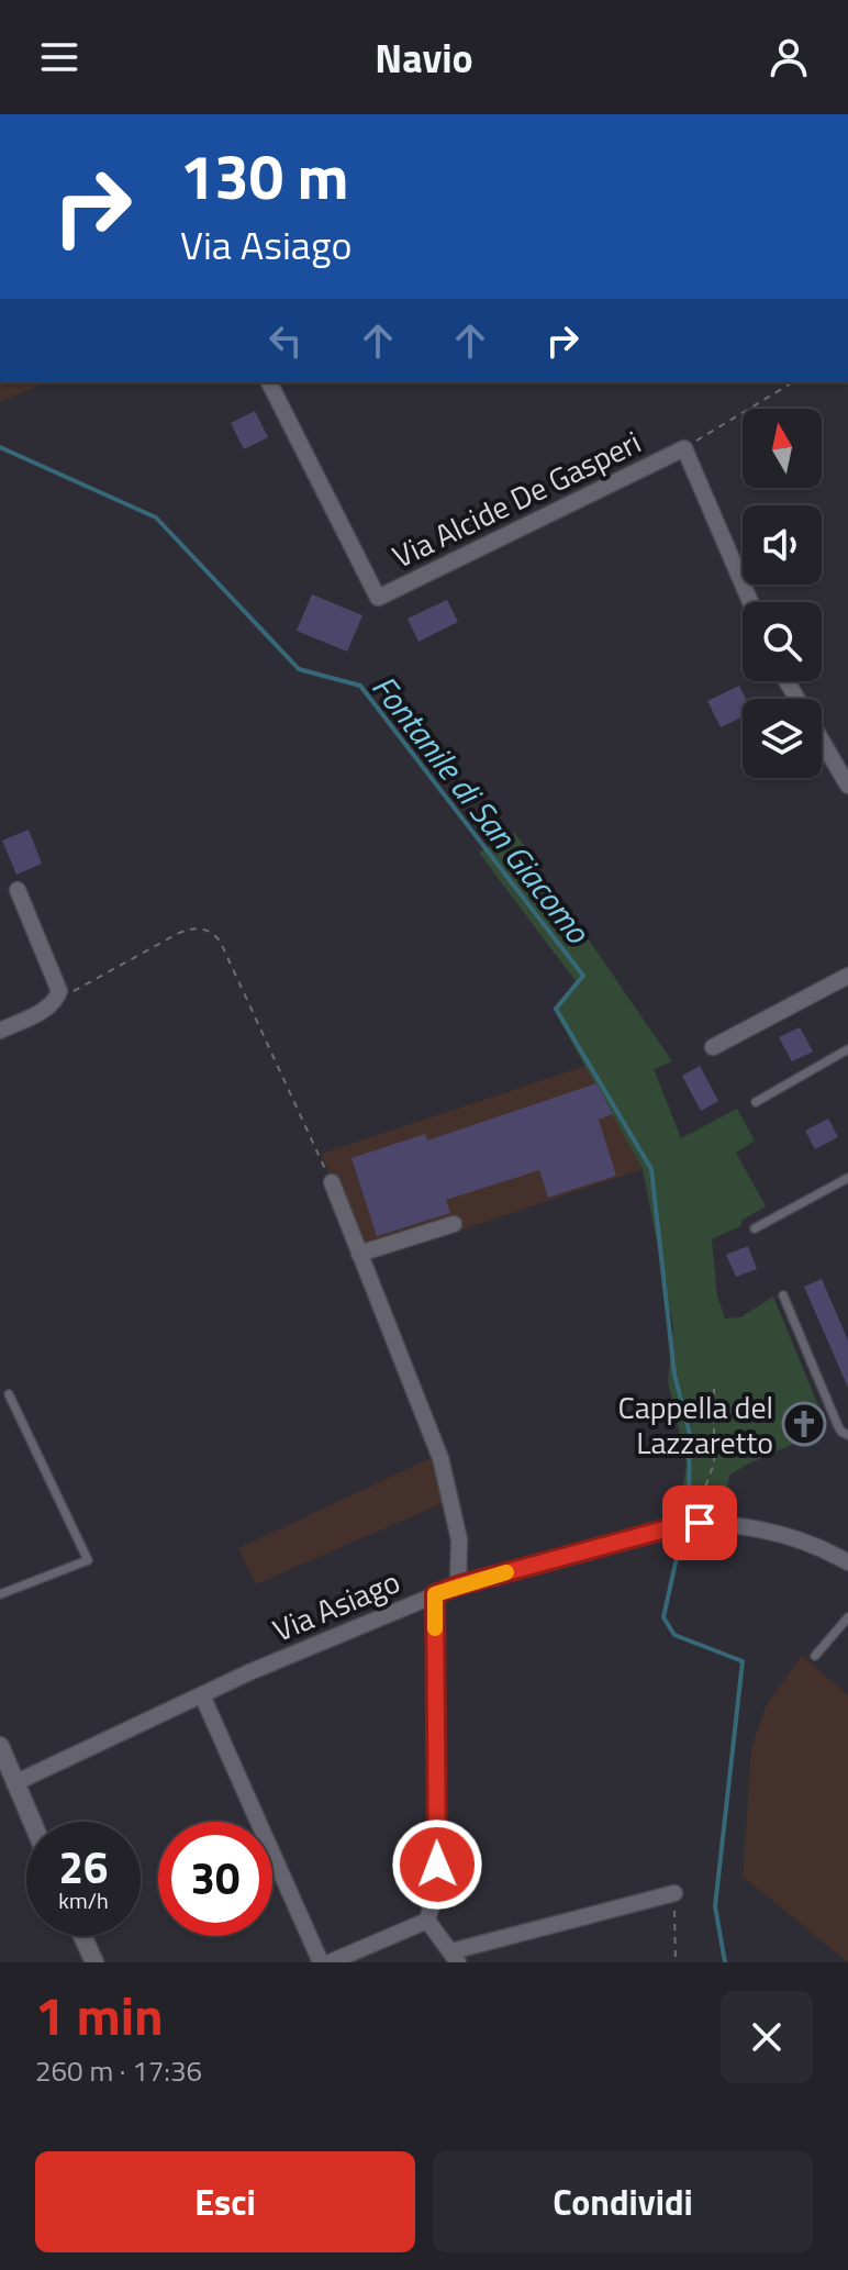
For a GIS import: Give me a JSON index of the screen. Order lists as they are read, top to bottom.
{
  "streets": {
    "street": ["Via Alcide De Gasperi", "Via Asiago"]
  },
  "water": ["Fontanile di San Giacomo"],
  "places": {
    "church": ["Cappella del Lazzaretto"]
  },
  "north": "top",
  "page": {
    "header": "Navio",
    "turn": ["130 m", "Via Asiago"],
    "speed": "26 km/h",
    "limit": "30",
    "heading": ["1 min", "260 m · 17:36"],
    "buttons": ["Esci", "Condividi"]
  }
}
